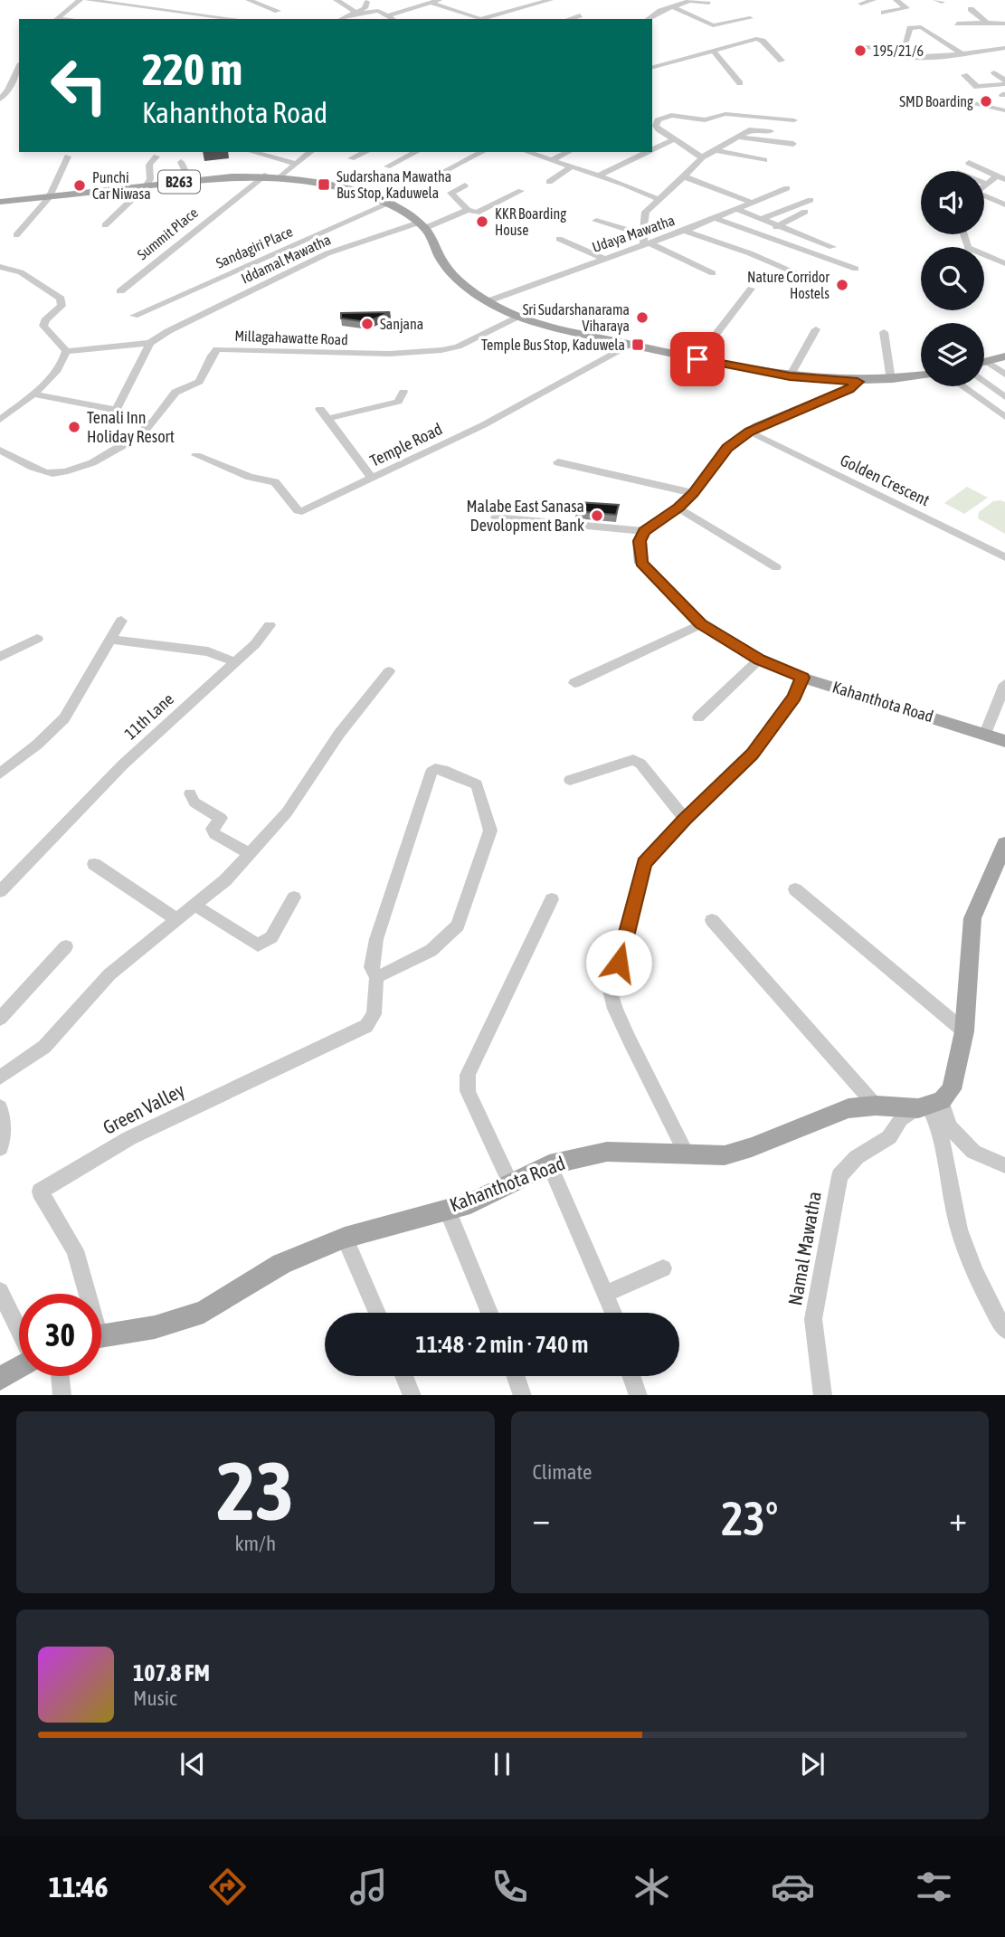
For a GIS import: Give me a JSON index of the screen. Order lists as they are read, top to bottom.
{
  "streets": {
    "main road": ["B263", "Kahanthota Road"],
    "street": [
      "Summit Place",
      "Udaya Mawatha",
      "Sandagiri Place",
      "Iddamal Mawatha",
      "Millagahawatte Road",
      "Temple Road",
      "Golden Crescent",
      "11th Lane",
      "Green Valley",
      "Namal Mawatha"
    ]
  },
  "crossings": [
    ["B263", "Summit Place"],
    ["B263", "Sandagiri Place"],
    ["B263", "Iddamal Mawatha"],
    ["Kahanthota Road", "Namal Mawatha"]
  ],
  "places": {
    "other": [
      "195/21/6",
      "SMD Boarding",
      "Punchi Car Niwasa",
      "KKR Boarding House",
      "Nature Corridor Hostels",
      "Sri Sudarshanarama Viharaya",
      "Sanjana",
      "Tenali Inn Holiday Resort",
      "Malabe East Sanasa Devolopment Bank"
    ],
    "transit": ["Sudarshana Mawatha Bus Stop, Kaduwela", "Temple Bus Stop, Kaduwela"]
  },
  "page": {
    "turn": ["220 m", "Kahanthota Road"],
    "limit": "30",
    "trip": "11:48 · 2 min · 740 m",
    "tile": [
      ["23", "km/h"],
      "Climate"
    ],
    "heat": ["−", "23°", "+"],
    "song": ["107.8 FM", "Music"],
    "tabs": "11:46"
  }
}
